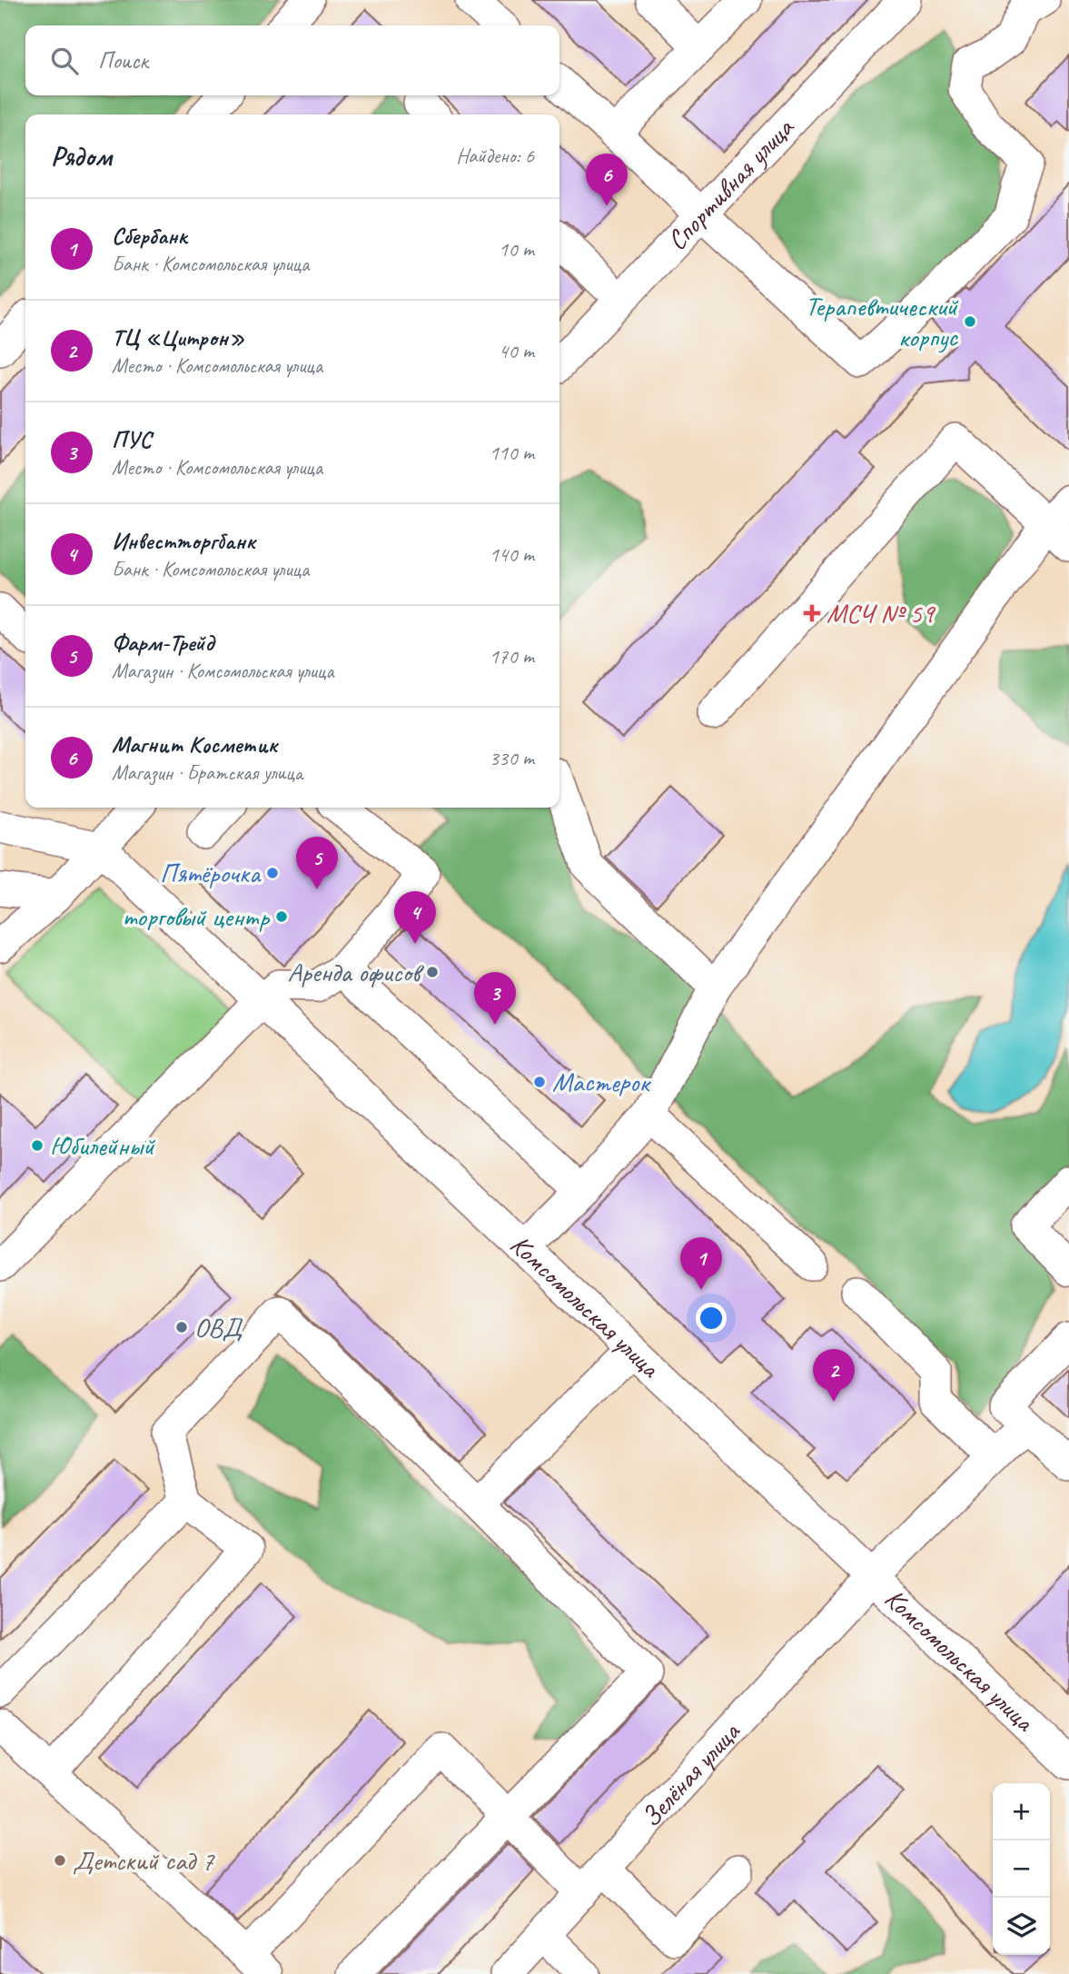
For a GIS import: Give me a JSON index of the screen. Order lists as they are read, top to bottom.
{
  "streets": {
    "street": ["Спортивная улица", "Комсомольская улица", "Зелёная улица"]
  },
  "crossings": [
    ["Комсомольская улица", "Зелёная улица"]
  ],
  "places": {
    "other": [
      "Терапевтический корпус",
      "Пятёрочка",
      "торговый центр",
      "Аренда офисов",
      "Мастерок",
      "Юбилейный",
      "ОВД",
      "Детский сад 7"
    ],
    "health": ["МСЧ № 59"]
  },
  "page": {
    "search": "Поиск",
    "heading": ["Рядом", "Найдено: 6"],
    "pins": [
      "6",
      "5",
      "4",
      "3",
      "1",
      "2"
    ],
    "list": [
      {
        "mark": "1",
        "name": "Сбербанк",
        "note": "Банк · Комсомольская улица",
        "value": "10 m"
      },
      {
        "mark": "2",
        "name": "ТЦ «Цитрон»",
        "note": "Место · Комсомольская улица",
        "value": "40 m"
      },
      {
        "mark": "3",
        "name": "ПУС",
        "note": "Место · Комсомольская улица",
        "value": "110 m"
      },
      {
        "mark": "4",
        "name": "Инвестторгбанк",
        "note": "Банк · Комсомольская улица",
        "value": "140 m"
      },
      {
        "mark": "5",
        "name": "Фарм-Трейд",
        "note": "Магазин · Комсомольская улица",
        "value": "170 m"
      },
      {
        "mark": "6",
        "name": "Магнит Косметик",
        "note": "Магазин · Братская улица",
        "value": "330 m"
      }
    ],
    "map_buttons": ["+", "−"]
  }
}
